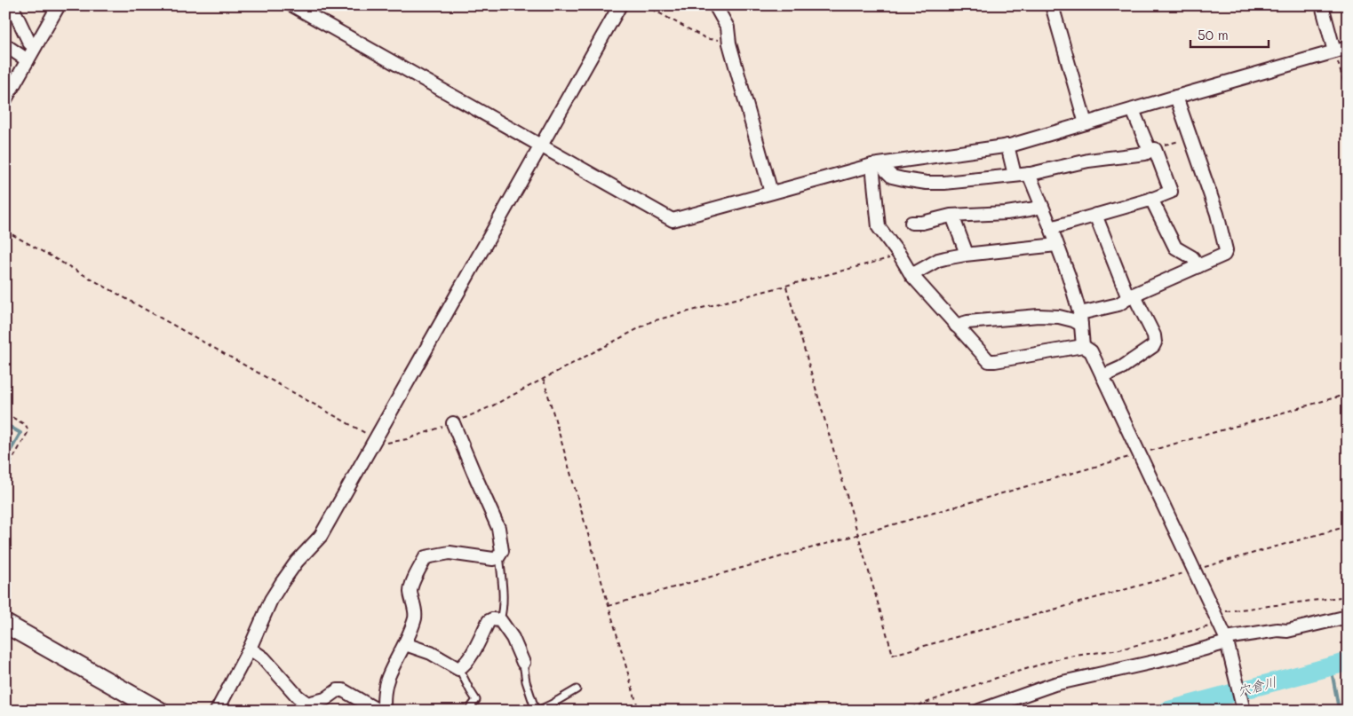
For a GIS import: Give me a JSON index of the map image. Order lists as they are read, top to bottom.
{
  "water": ["穴倉川"],
  "scale_bar": "50 m"
}
